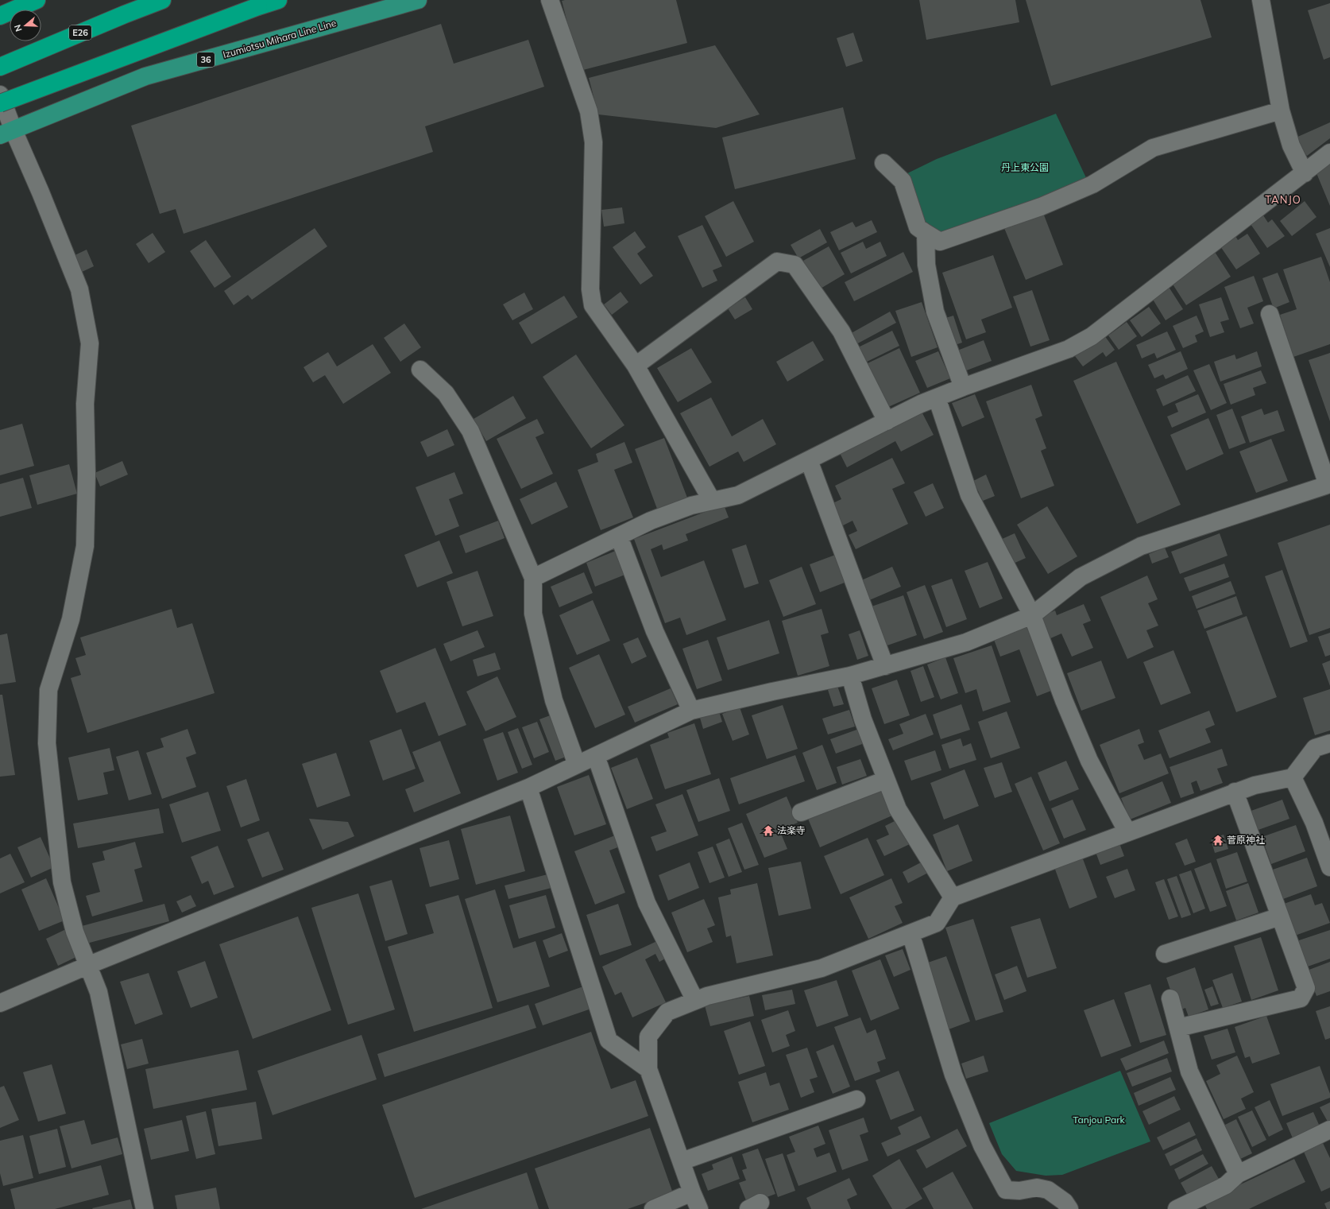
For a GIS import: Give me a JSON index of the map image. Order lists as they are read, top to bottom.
{
  "streets": {
    "highway": ["E26"],
    "main road": ["Izumiotsu Mihara Line Line", "36"]
  },
  "districts": ["TANJO"],
  "parks": ["丹上東公園", "Tanjou Park"],
  "places": {
    "temple": ["法楽寺", "菅原神社"]
  },
  "north": "left"
}
